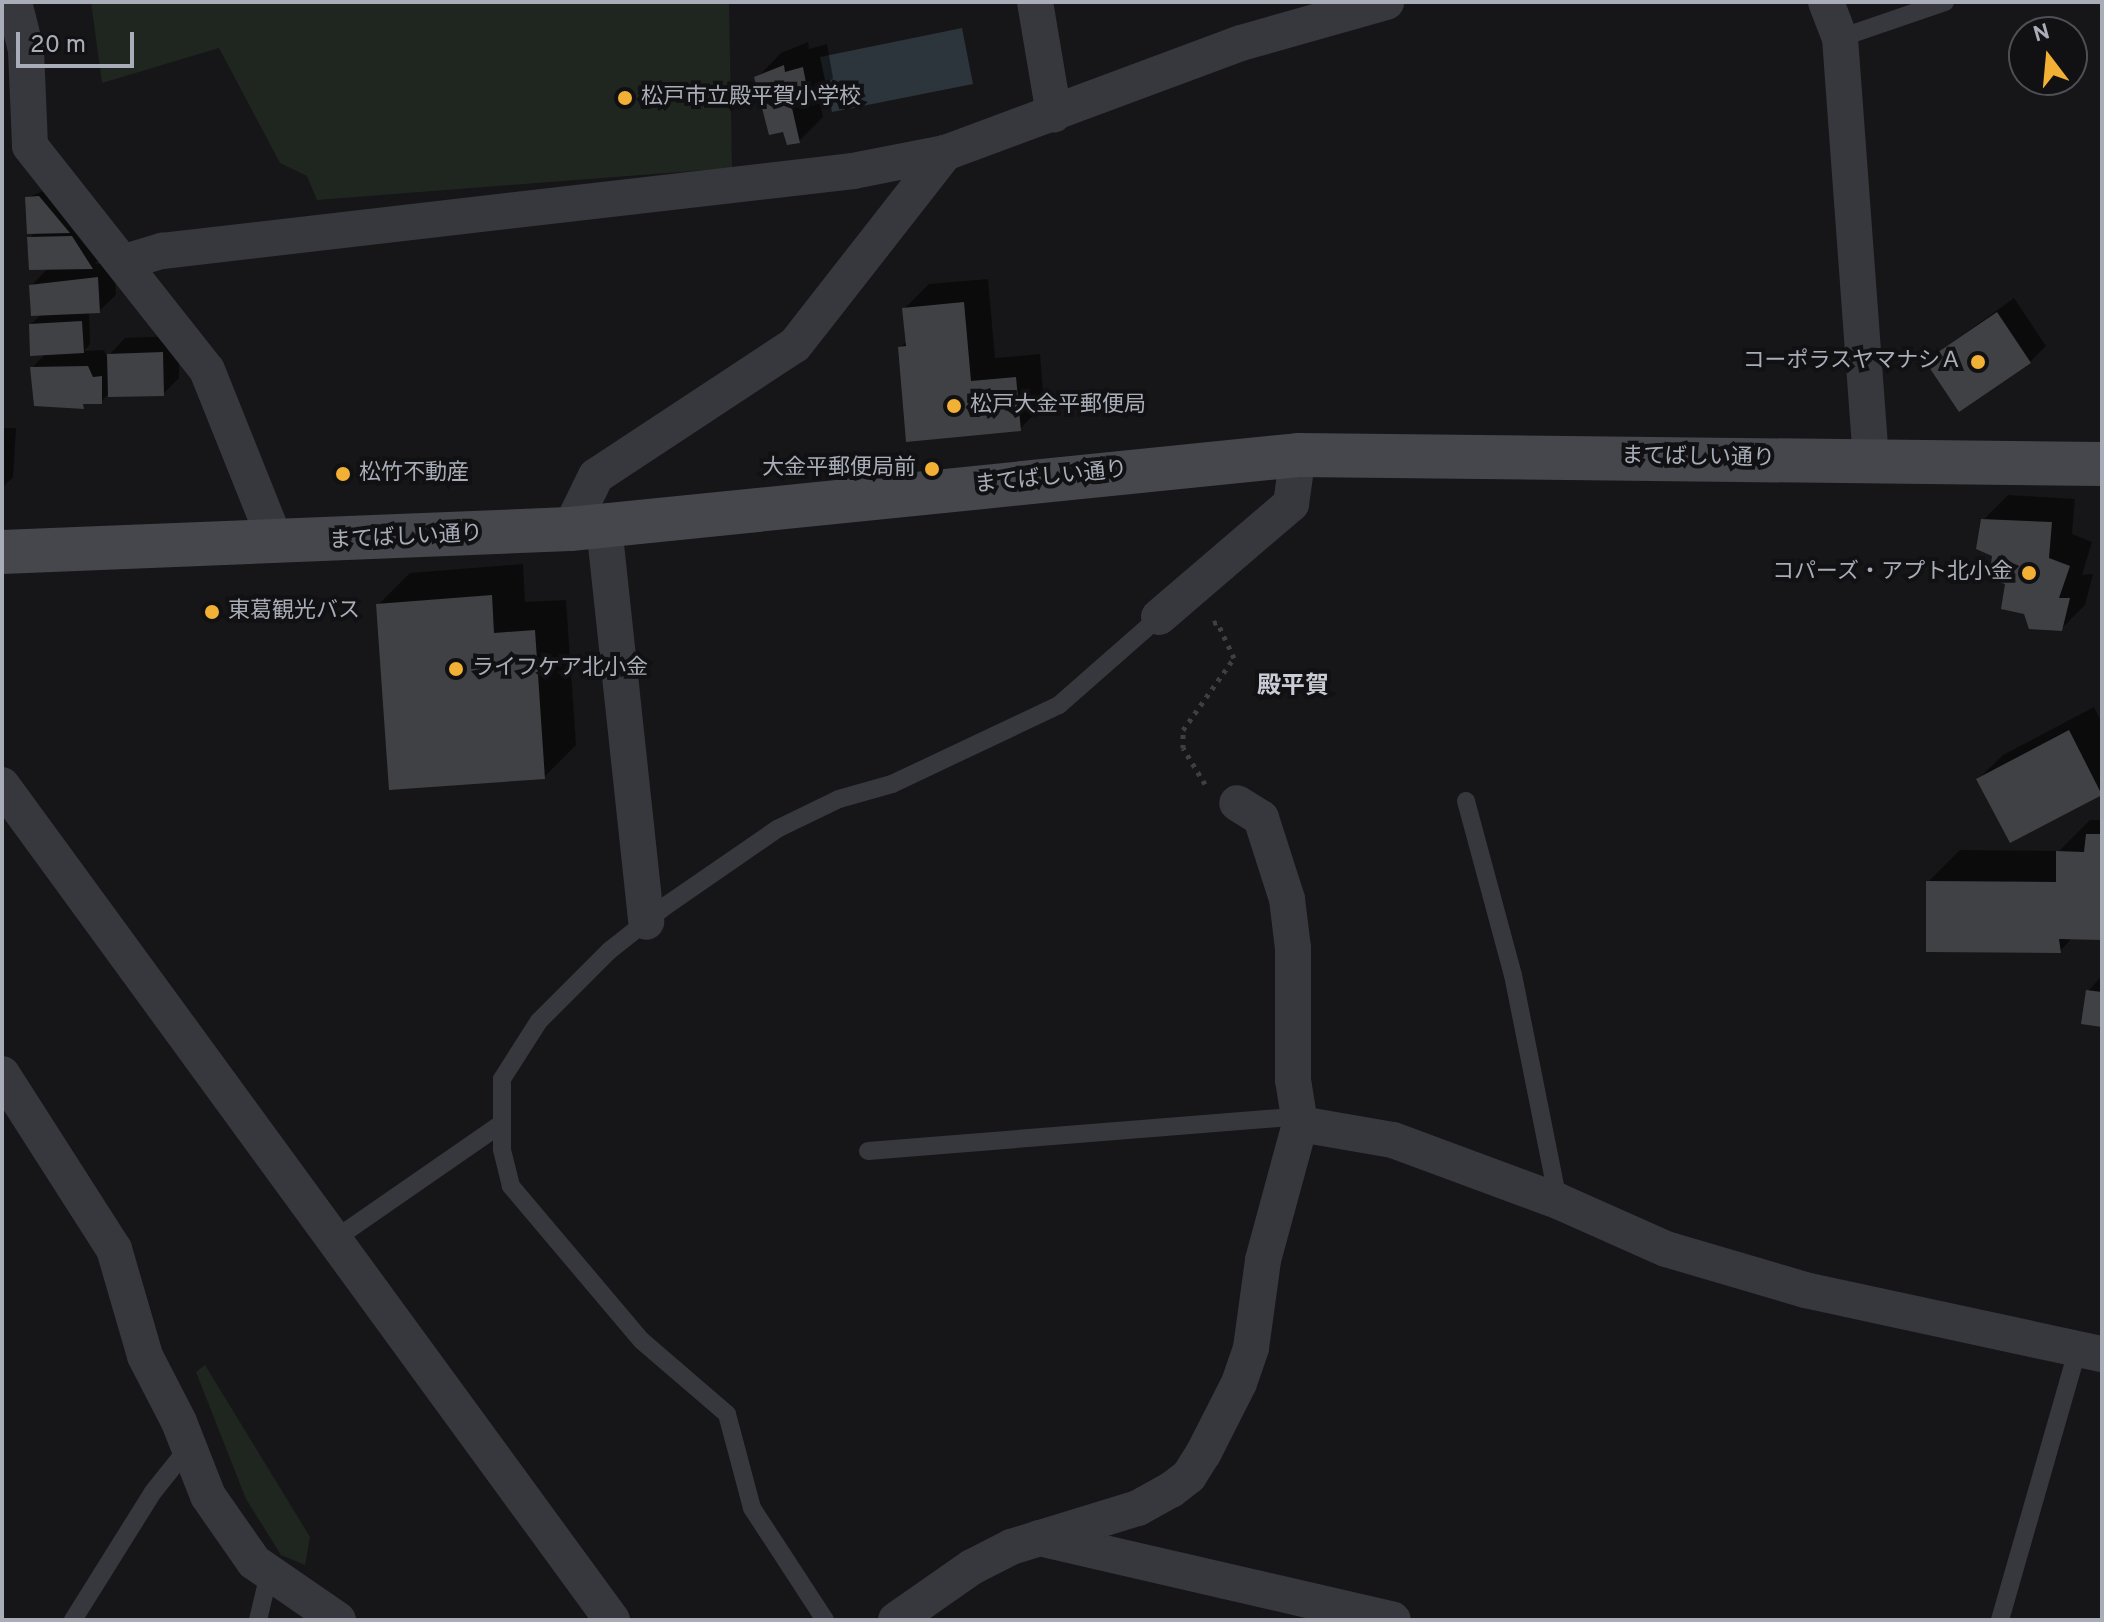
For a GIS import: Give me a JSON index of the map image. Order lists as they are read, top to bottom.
{
  "streets": {
    "street": ["まてばしい通り"]
  },
  "districts": ["殿平賀"],
  "places": [
    "松戸市立殿平賀小学校",
    "コーポラスヤマナシＡ",
    "松戸大金平郵便局",
    "大金平郵便局前",
    "松竹不動産",
    "コパーズ・アプト北小金",
    "東葛観光バス",
    "ライフケア北小金"
  ],
  "scale_bar": "20 m",
  "north": "top"
}
